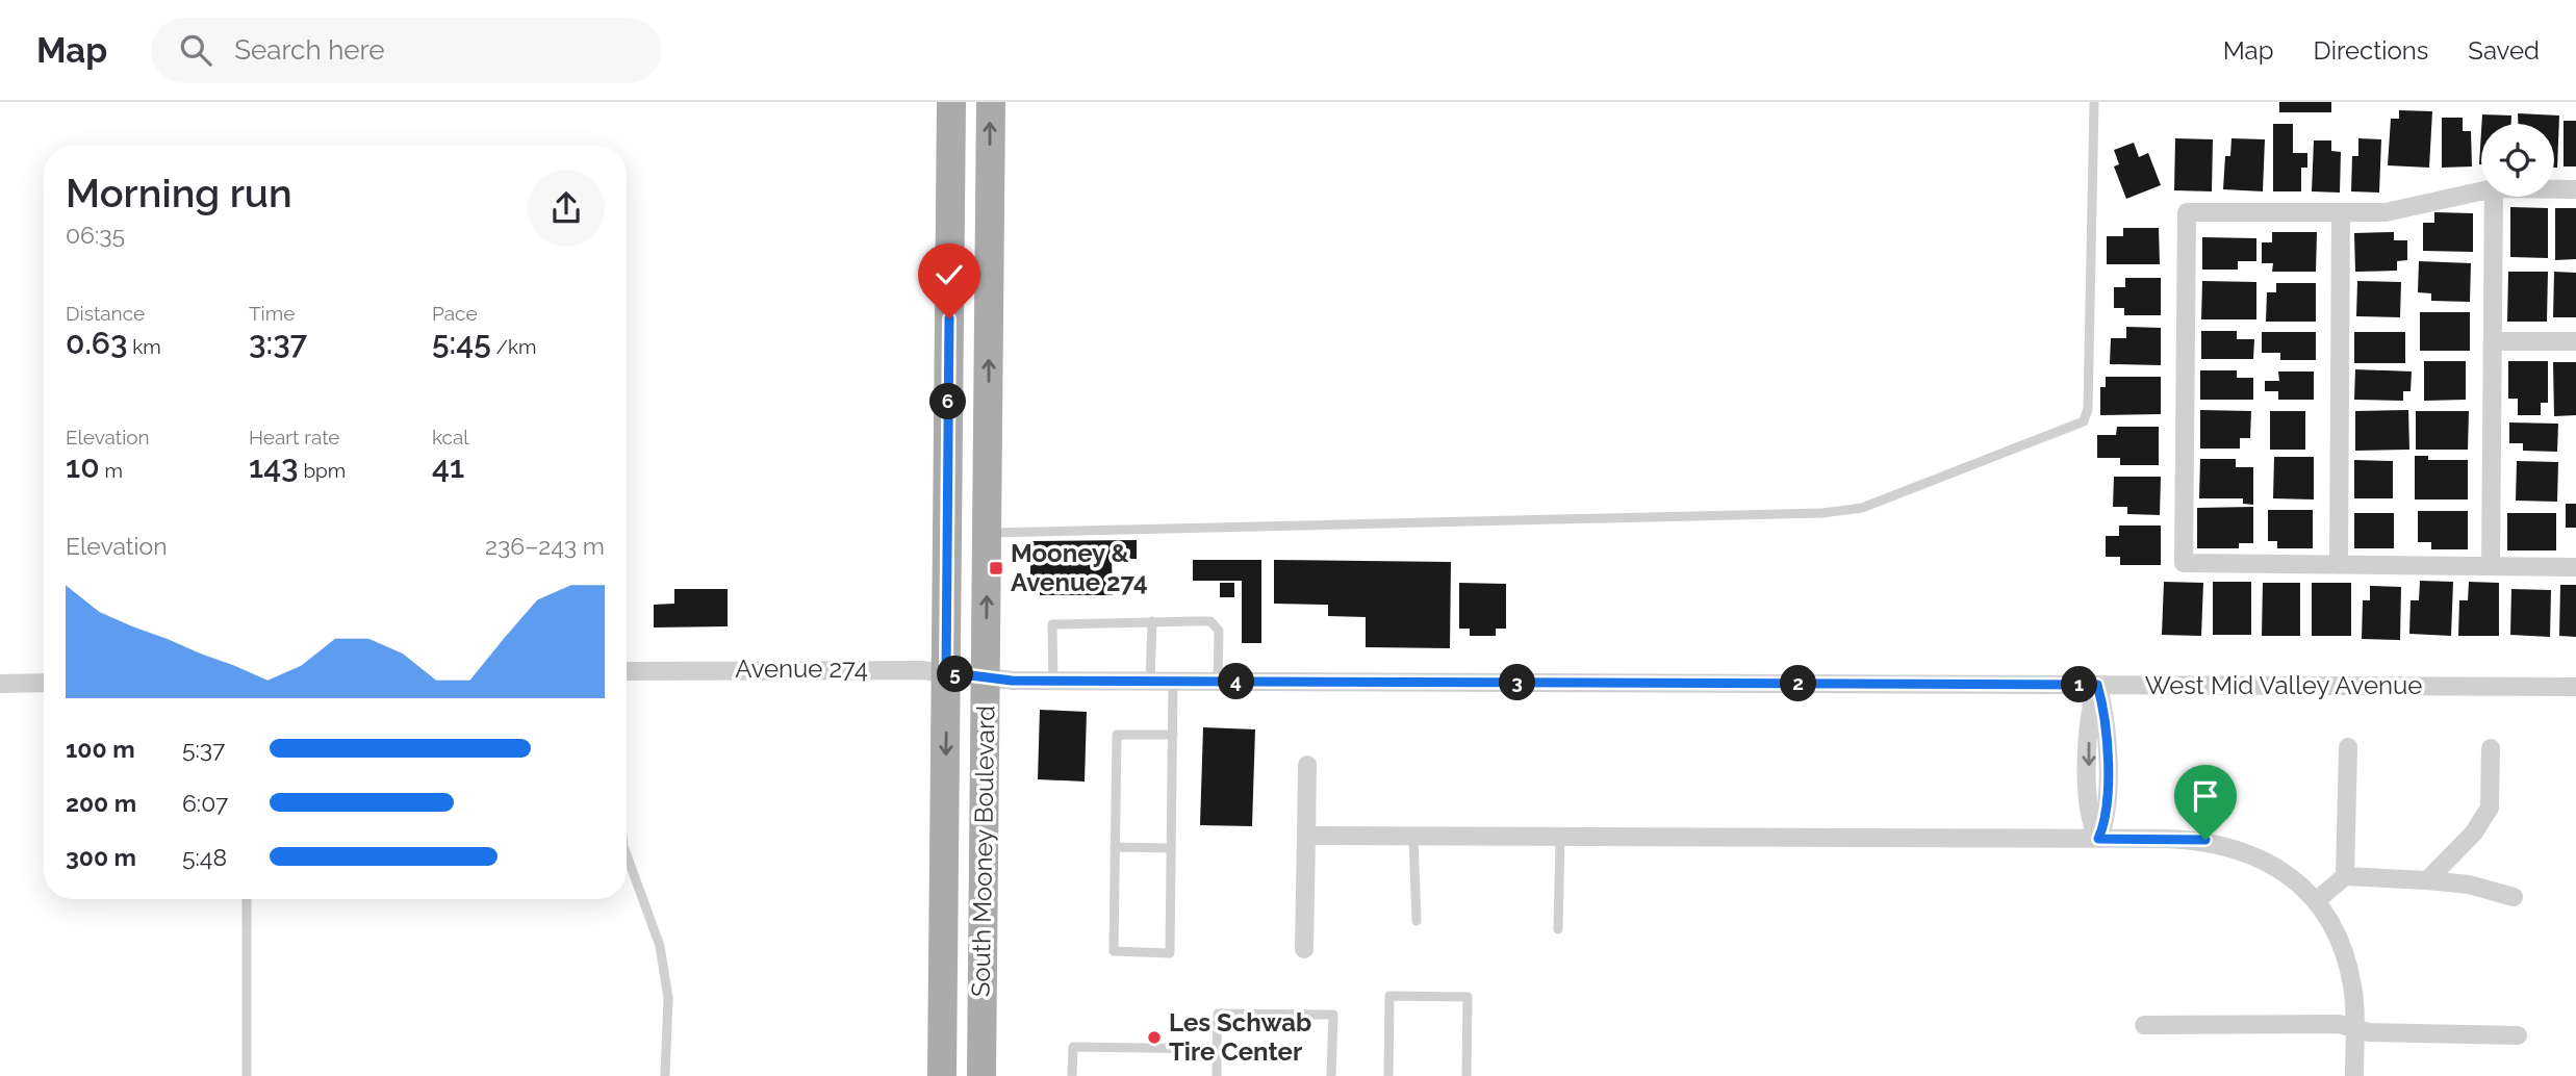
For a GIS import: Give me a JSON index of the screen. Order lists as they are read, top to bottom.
{
  "streets": {
    "main road": ["South Mooney Boulevard"],
    "street": ["Avenue 274", "West Mid Valley Avenue"]
  },
  "crossings": [
    ["Avenue 274", "West Mid Valley Avenue"],
    ["Avenue 274", "South Mooney Boulevard"],
    ["West Mid Valley Avenue", "South Mooney Boulevard"]
  ],
  "places": {
    "transit": ["Mooney & Avenue 274"],
    "other": ["Les Schwab Tire Center"]
  },
  "page": {
    "header": "Map",
    "search": "Search here",
    "nav": ["Map", "Directions", "Saved"],
    "heading": ["Morning run", "06:35"],
    "stats": [
      ["Distance", "0.63 km"],
      ["Time", "3:37"],
      ["Pace", "5:45 /km"],
      ["Elevation", "10 m"],
      ["Heart rate", "143 bpm"],
      ["kcal", "41"]
    ],
    "pins": [
      "6",
      "5",
      "4",
      "3",
      "2",
      "1"
    ],
    "chart": ["Elevation", "236–243 m"],
    "list": [
      {
        "name": "100 m",
        "note": "5:37"
      },
      {
        "name": "200 m",
        "note": "6:07"
      },
      {
        "name": "300 m",
        "note": "5:48"
      }
    ]
  }
}
